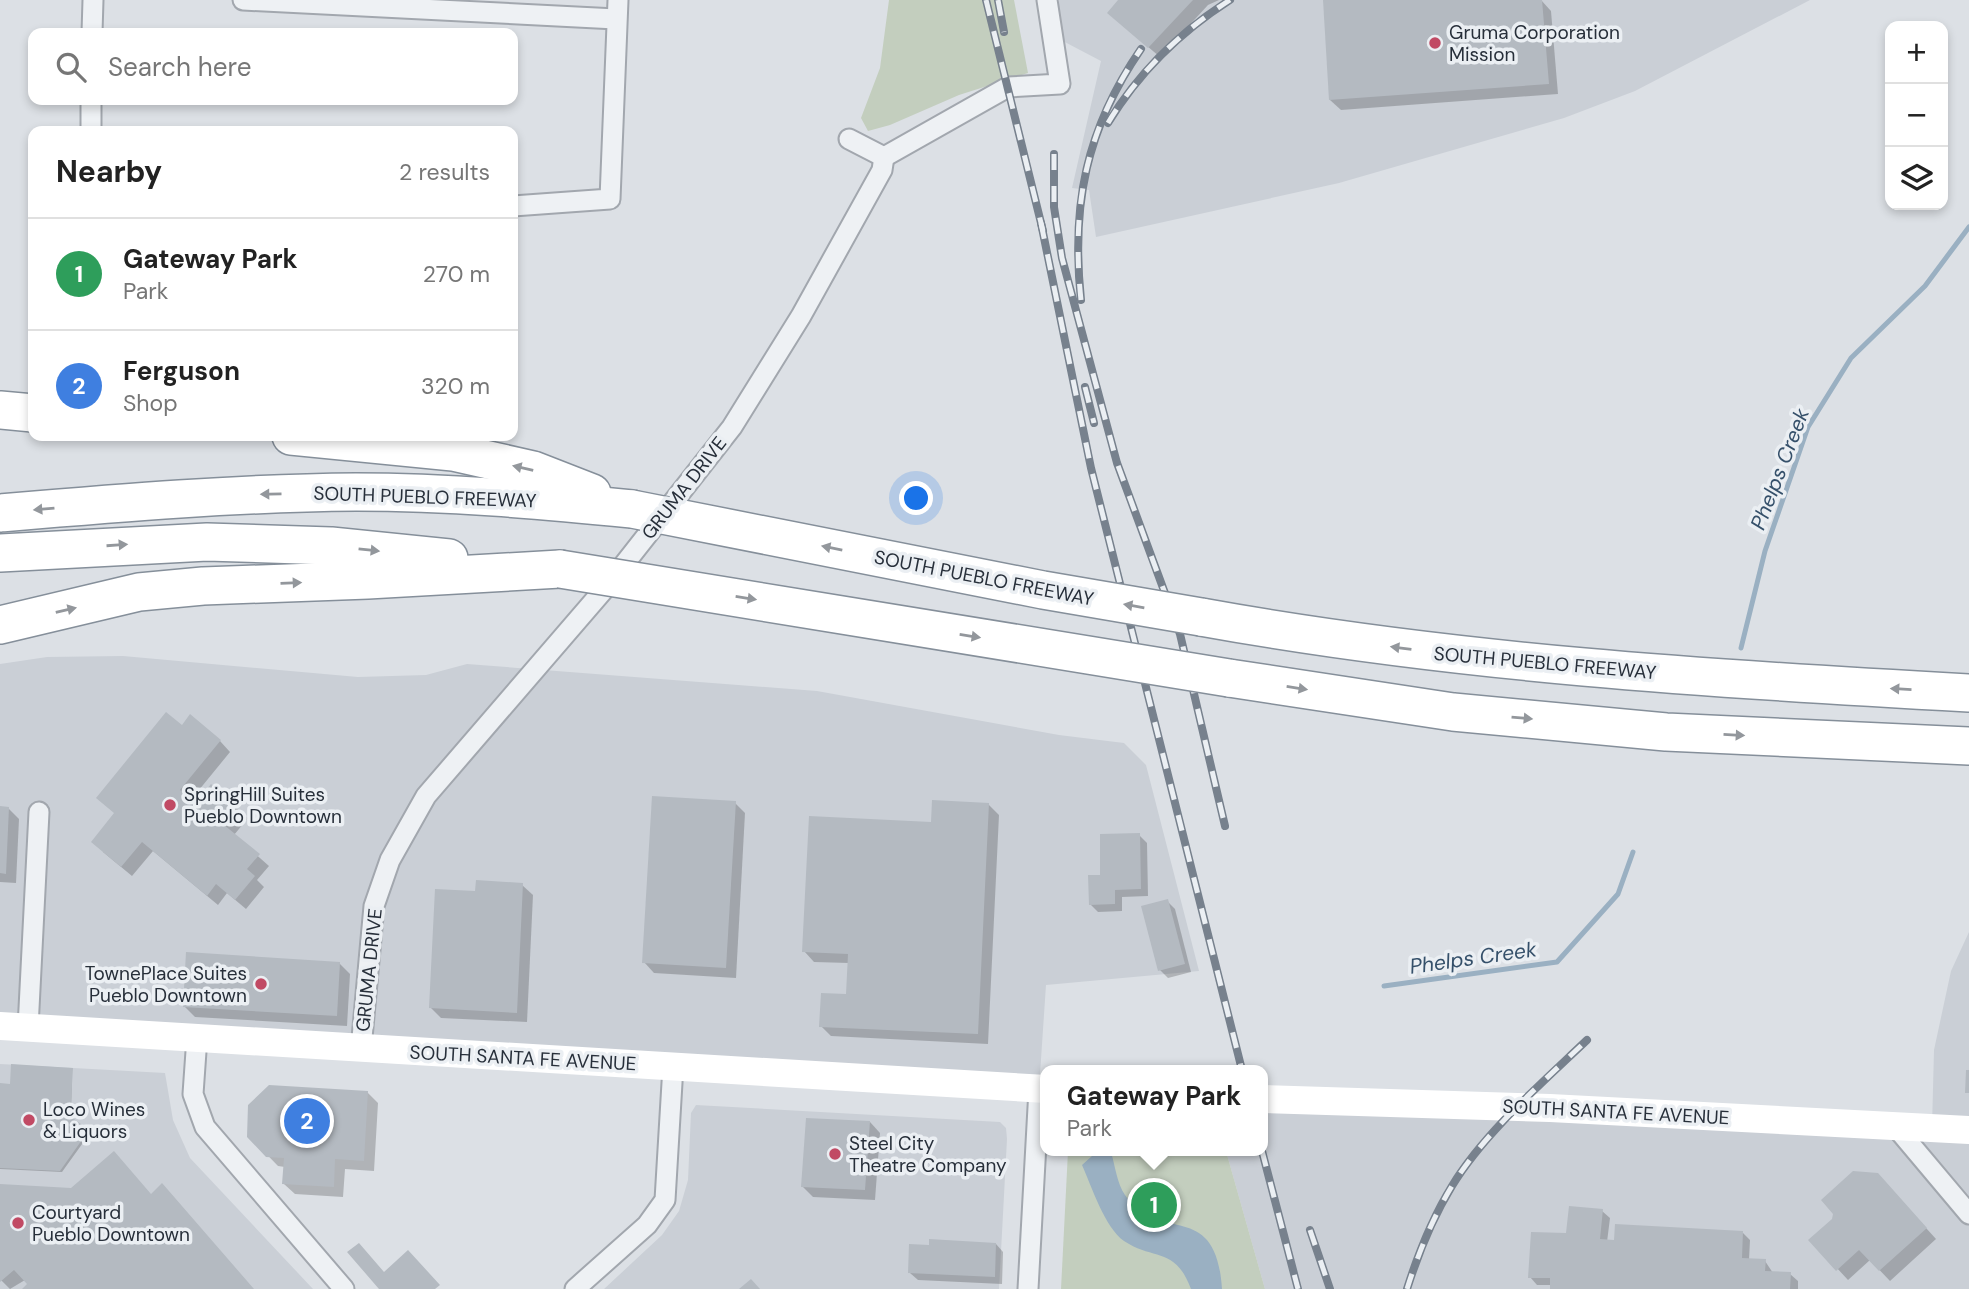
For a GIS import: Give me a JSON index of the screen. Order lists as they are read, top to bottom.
{
  "streets": {
    "highway": ["SOUTH PUEBLO FREEWAY"],
    "main road": ["SOUTH SANTA FE AVENUE"],
    "street": ["GRUMA DRIVE"]
  },
  "crossings": [
    ["GRUMA DRIVE", "SOUTH SANTA FE AVENUE"]
  ],
  "water": ["Phelps Creek"],
  "places": [
    "Gruma Corporation Mission",
    "SpringHill Suites Pueblo Downtown",
    "TownePlace Suites Pueblo Downtown",
    "Loco Wines & Liquors",
    "Steel City Theatre Company",
    "Courtyard Pueblo Downtown"
  ],
  "page": {
    "map_buttons": ["+", "−"],
    "search": "Search here",
    "heading": ["Nearby", "2 results"],
    "list": [
      {
        "mark": "1",
        "name": "Gateway Park",
        "note": "Park",
        "value": "270 m"
      },
      {
        "mark": "2",
        "name": "Ferguson",
        "note": "Shop",
        "value": "320 m"
      }
    ],
    "popup": ["Gateway Park", "Park"],
    "pins": ["2", "1"]
  }
}
